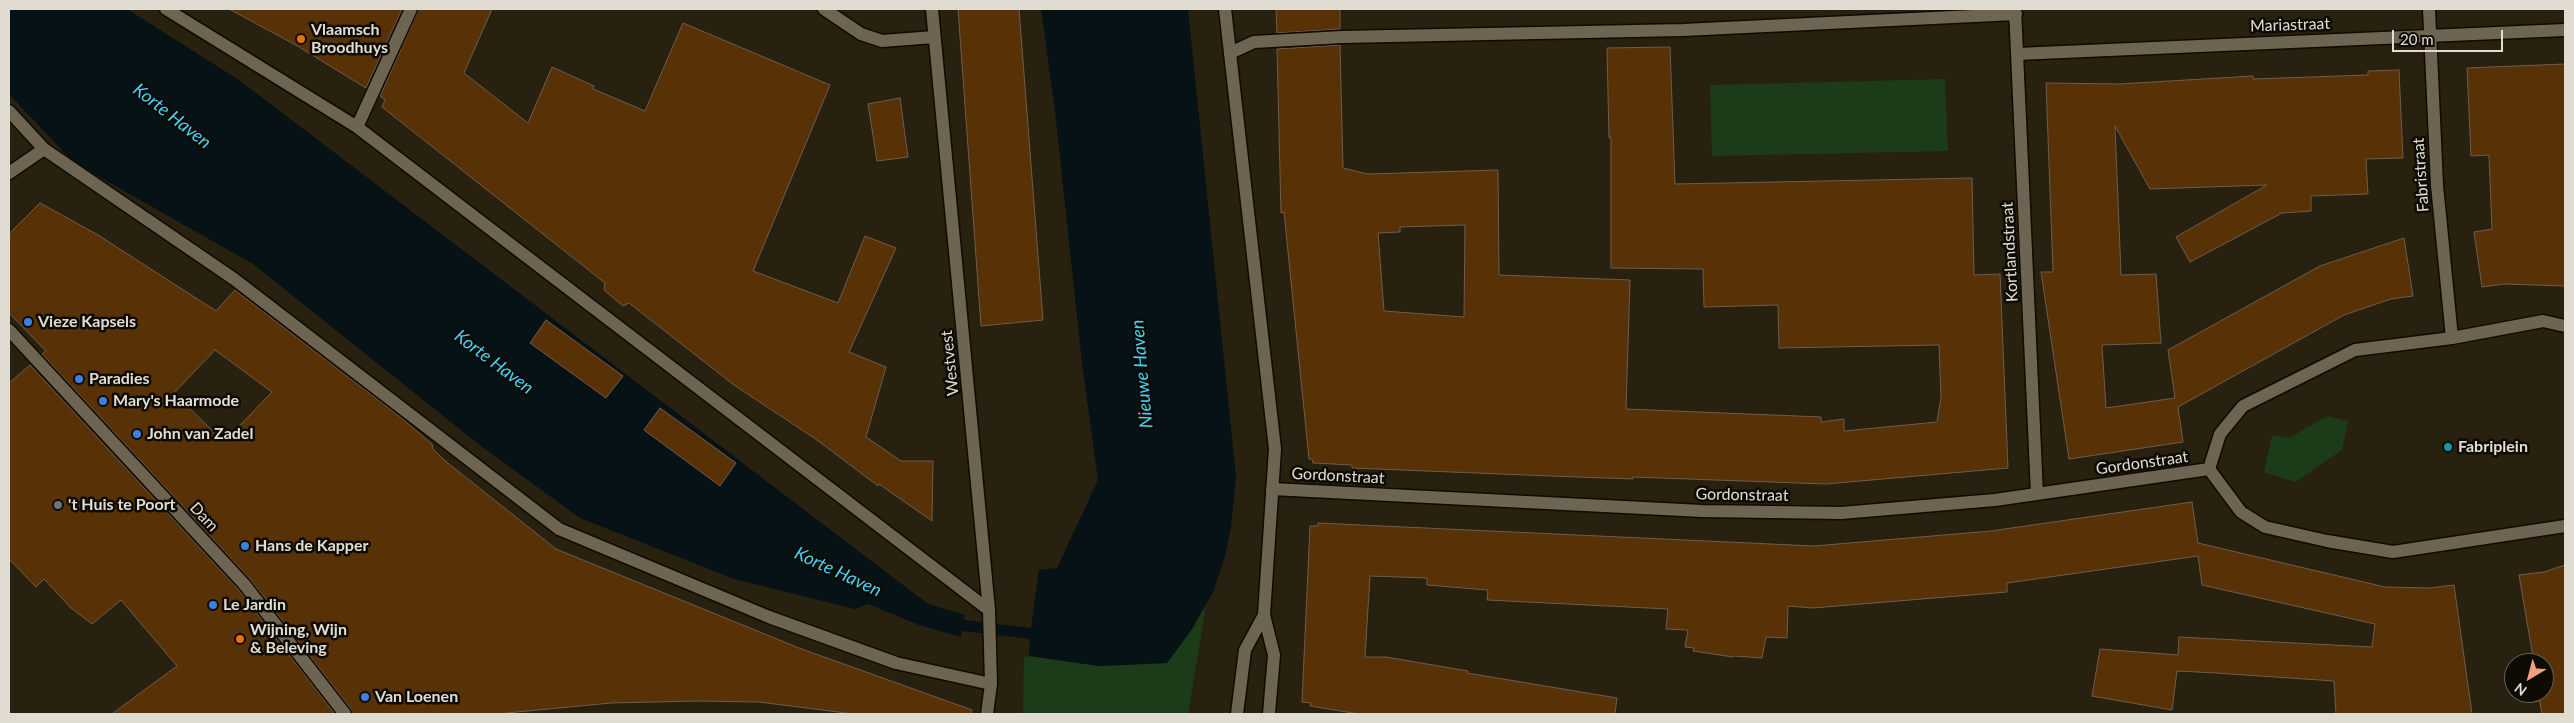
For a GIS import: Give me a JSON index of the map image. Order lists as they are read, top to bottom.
{
  "streets": {
    "street": [
      "Mariastraat",
      "Fabristraat",
      "Kortlandstraat",
      "Westvest",
      "Gordonstraat",
      "Dam"
    ]
  },
  "crossings": [
    ["Mariastraat", "Fabristraat"],
    ["Mariastraat", "Kortlandstraat"],
    ["Kortlandstraat", "Gordonstraat"]
  ],
  "water": ["Korte Haven", "Nieuwe Haven"],
  "places": [
    "Vlaamsch Broodhuys",
    "Vieze Kapsels",
    "Paradies",
    "Mary's Haarmode",
    "John van Zadel",
    "Fabriplein",
    "'t Huis te Poort",
    "Hans de Kapper",
    "Le Jardin",
    "Wijning, Wijn & Beleving",
    "Van Loenen"
  ],
  "scale_bar": "20 m",
  "north": "bottom left"
}
